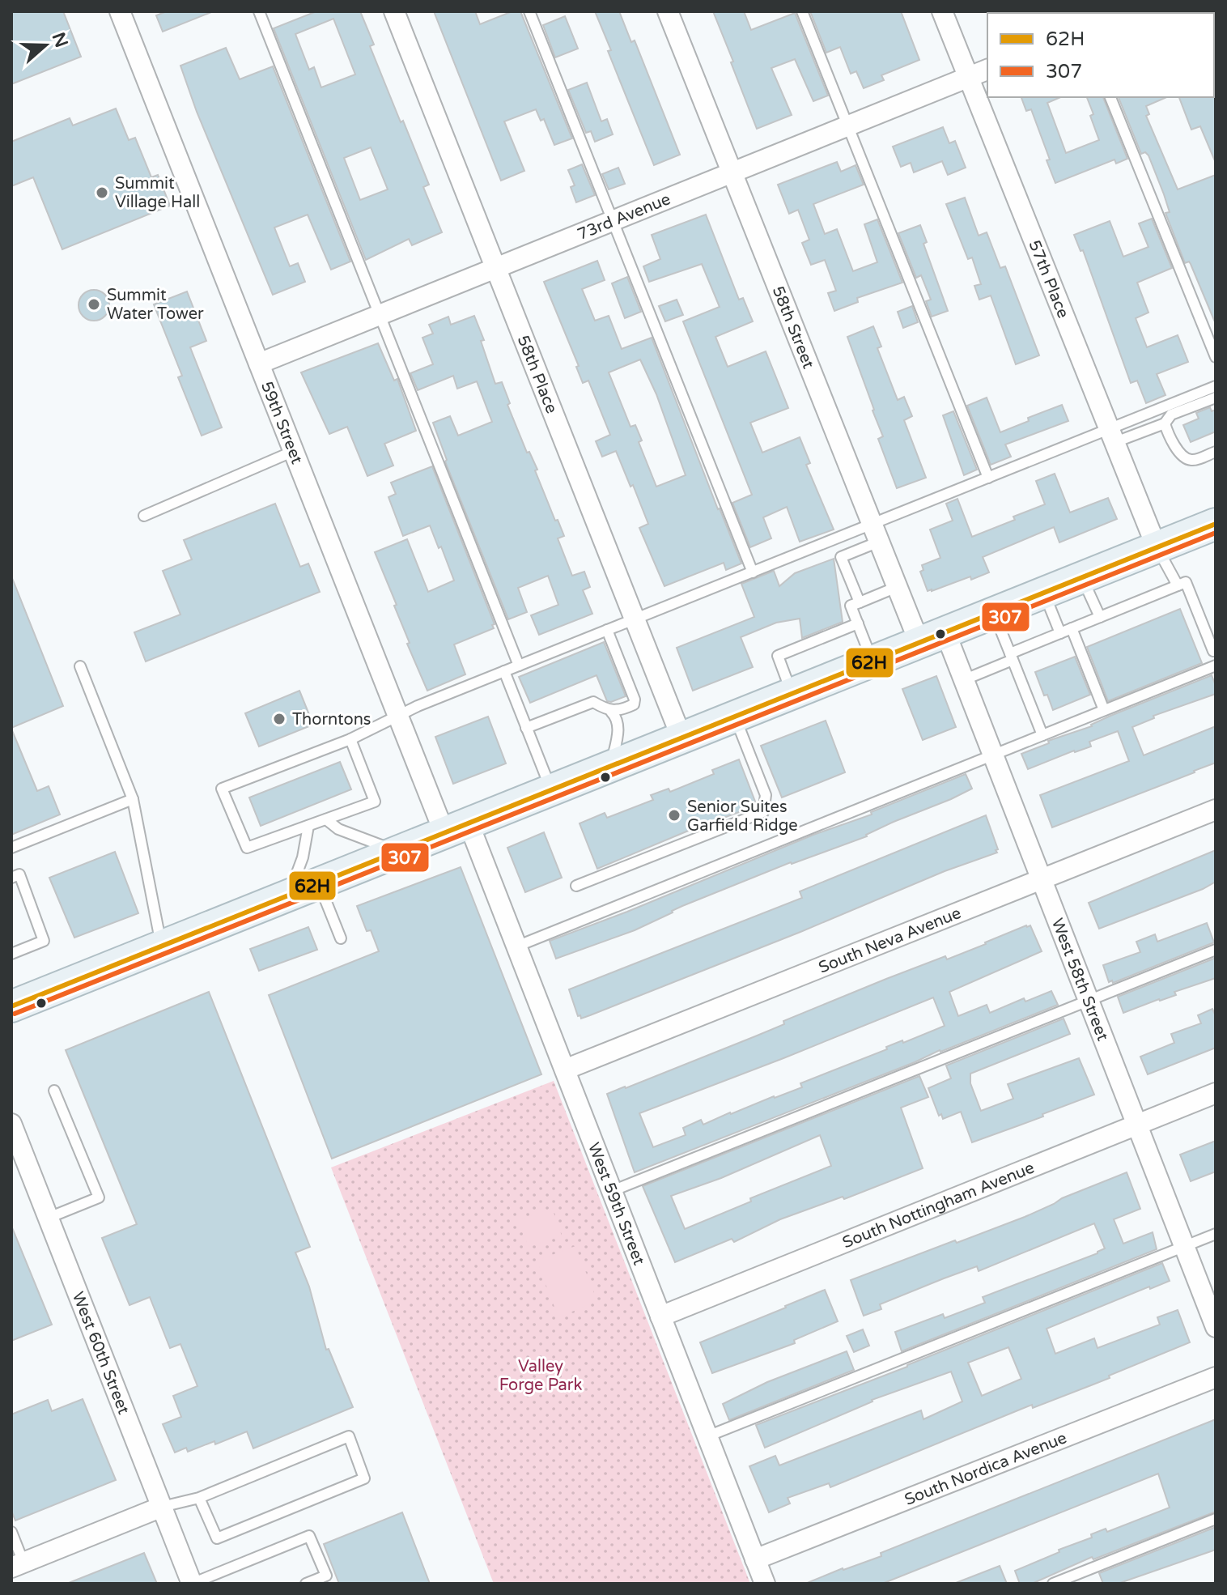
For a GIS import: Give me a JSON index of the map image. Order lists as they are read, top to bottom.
{
  "streets": {
    "street": [
      "73rd Avenue",
      "57th Place",
      "58th Street",
      "58th Place",
      "59th Street",
      "South Neva Avenue",
      "West 58th Street",
      "West 59th Street",
      "South Nottingham Avenue",
      "West 60th Street",
      "South Nordica Avenue"
    ]
  },
  "crossings": [
    ["73rd Avenue", "57th Place"],
    ["73rd Avenue", "58th Street"],
    ["73rd Avenue", "58th Place"],
    ["73rd Avenue", "59th Street"],
    ["58th Street", "West 58th Street"],
    ["59th Street", "West 59th Street"],
    ["South Neva Avenue", "West 58th Street"],
    ["South Neva Avenue", "West 59th Street"],
    ["West 58th Street", "South Nottingham Avenue"],
    ["West 59th Street", "South Nottingham Avenue"],
    ["West 59th Street", "South Nordica Avenue"]
  ],
  "parks": ["Valley Forge Park"],
  "places": [
    "Summit Village Hall",
    "Summit Water Tower",
    "Thorntons",
    "Senior Suites Garfield Ridge"
  ],
  "lines": ["transit line 62H", "transit line 307"],
  "legend": ["62H", "307"],
  "north": "right"
}
